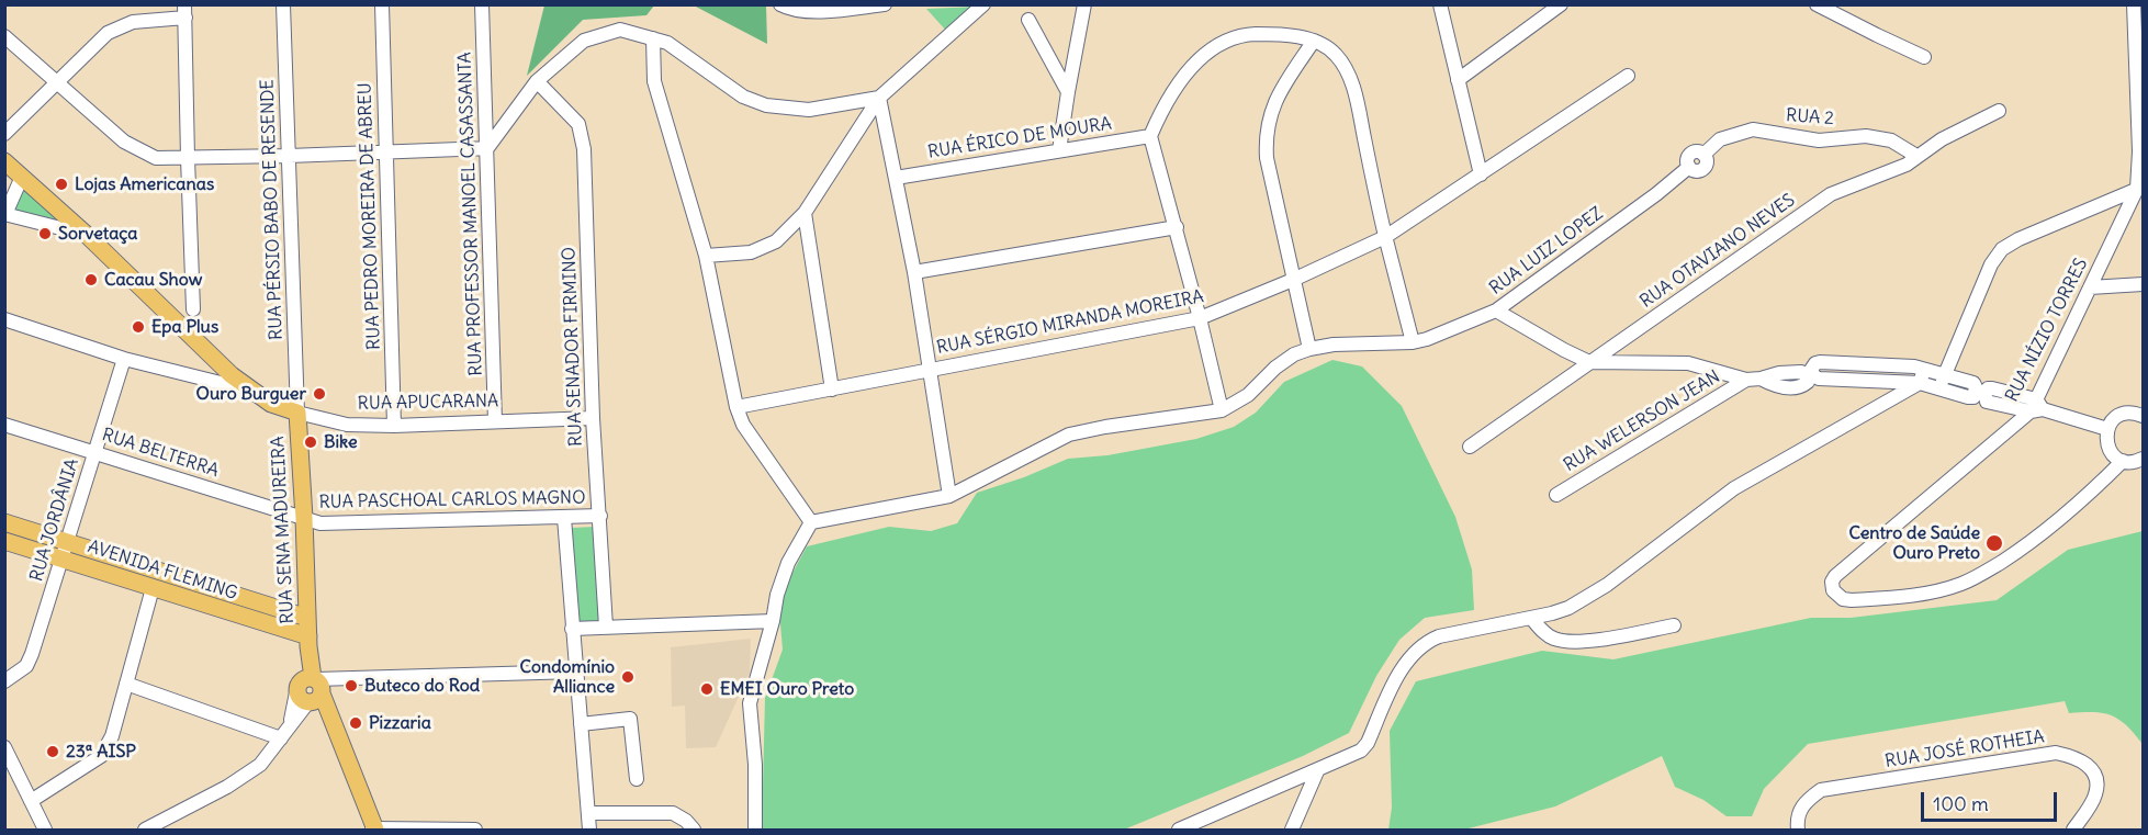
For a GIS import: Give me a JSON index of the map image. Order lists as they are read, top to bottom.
{
  "streets": {
    "main road": ["RUA APUCARANA", "RUA SENA MADUREIRA", "AVENIDA FLEMING"],
    "street": [
      "RUA 2",
      "RUA ÉRICO DE MOURA",
      "RUA PÉRSIO BABO DE RESENDE",
      "RUA PROFESSOR MANOEL CASASSANTA",
      "RUA PEDRO MOREIRA DE ABREU",
      "RUA LUIZ LOPEZ",
      "RUA OTAVIANO NEVES",
      "RUA SÉRGIO MIRANDA MOREIRA",
      "RUA NÍZIO TORRES",
      "RUA SENADOR FIRMINO",
      "RUA WELERSON JEAN",
      "RUA BELTERRA",
      "RUA PASCHOAL CARLOS MAGNO",
      "RUA JORDÂNIA",
      "RUA JOSÉ ROTHEIA"
    ]
  },
  "crossings": [
    ["RUA 2", "RUA LUIZ LOPEZ"],
    ["RUA 2", "RUA OTAVIANO NEVES"],
    ["RUA PÉRSIO BABO DE RESENDE", "RUA APUCARANA"],
    ["RUA PÉRSIO BABO DE RESENDE", "RUA SENA MADUREIRA"],
    ["RUA PROFESSOR MANOEL CASASSANTA", "RUA APUCARANA"],
    ["RUA PEDRO MOREIRA DE ABREU", "RUA APUCARANA"],
    ["RUA SENADOR FIRMINO", "RUA APUCARANA"],
    ["RUA SENADOR FIRMINO", "RUA PASCHOAL CARLOS MAGNO"],
    ["RUA APUCARANA", "RUA JORDÂNIA"],
    ["RUA APUCARANA", "RUA SENA MADUREIRA"],
    ["RUA BELTERRA", "RUA PASCHOAL CARLOS MAGNO"],
    ["RUA BELTERRA", "RUA JORDÂNIA"],
    ["RUA BELTERRA", "RUA SENA MADUREIRA"],
    ["RUA PASCHOAL CARLOS MAGNO", "RUA SENA MADUREIRA"],
    ["RUA JORDÂNIA", "AVENIDA FLEMING"],
    ["RUA SENA MADUREIRA", "AVENIDA FLEMING"]
  ],
  "places": [
    "Lojas Americanas",
    "Sorvetaça",
    "Cacau Show",
    "Epa Plus",
    "Ouro Burguer",
    "Bike",
    "Centro de Saúde Ouro Preto",
    "Condomínio Alliance",
    "Buteco do Rod",
    "EMEI Ouro Preto",
    "Pizzaria",
    "23ª AISP"
  ],
  "scale_bar": "100 m"
}
